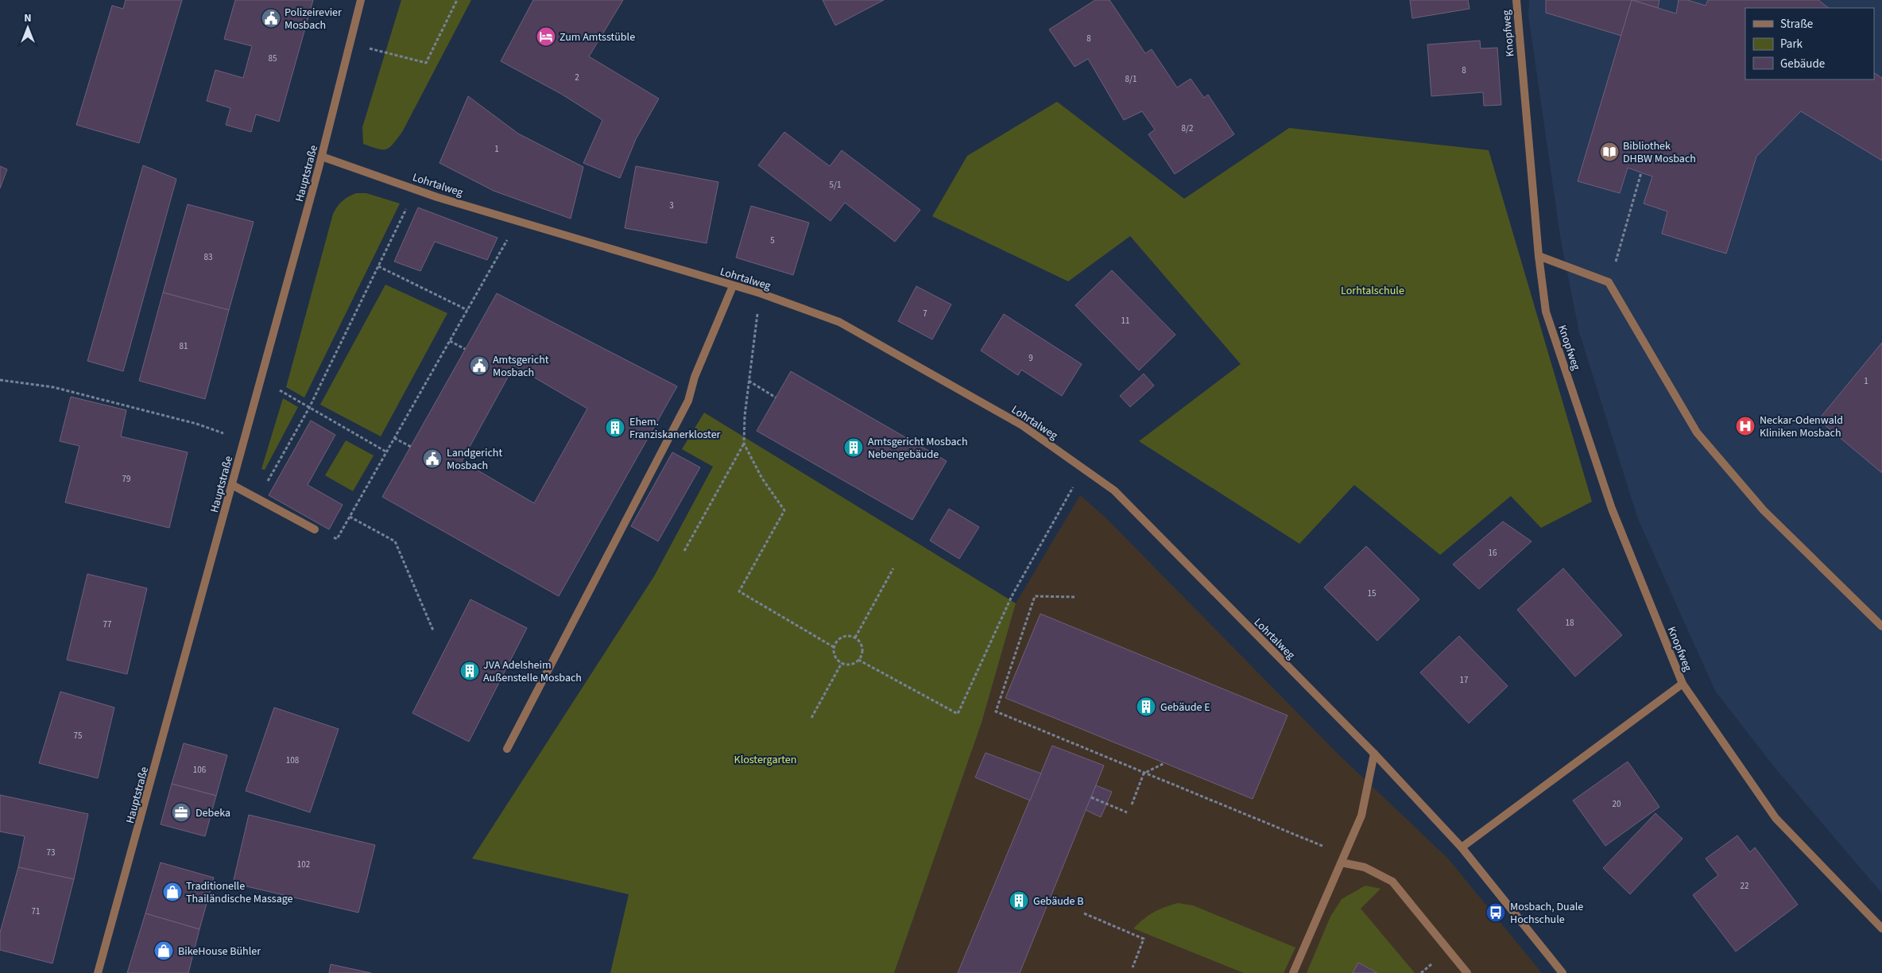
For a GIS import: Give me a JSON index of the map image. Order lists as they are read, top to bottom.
{
  "streets": {
    "street": ["Knopfweg", "Hauptstraße", "Lohrtalweg"]
  },
  "crossings": [
    ["Knopfweg", "Lohrtalweg"],
    ["Hauptstraße", "Lohrtalweg"]
  ],
  "parks": ["Lorhtalschule", "Klostergarten"],
  "places": {
    "public building": ["Polizeirevier Mosbach", "Amtsgericht Mosbach", "Landgericht Mosbach"],
    "hotel": ["Zum Amtsstüble"],
    "library": ["Bibliothek DHBW Mosbach"],
    "hospital": ["Neckar-Odenwald Kliniken Mosbach"],
    "building": [
      "Ehem. Franziskanerkloster",
      "Amtsgericht Mosbach Nebengebäude",
      "JVA Adelsheim Außenstelle Mosbach",
      "Gebäude E",
      "Gebäude B"
    ],
    "office": ["Debeka"],
    "shop": ["Traditionelle Thailändische Massage", "BikeHouse Bühler"],
    "bus stop": ["Mosbach, Duale Hochschule"]
  },
  "house_numbers": [
    "8",
    "85",
    "8",
    "2",
    "8/1",
    "8/2",
    "1",
    "5/1",
    "3",
    "5",
    "83",
    "7",
    "11",
    "81",
    "9",
    "1",
    "79",
    "16",
    "15",
    "18",
    "77",
    "17",
    "75",
    "108",
    "106",
    "20",
    "73",
    "102",
    "22",
    "71"
  ],
  "legend": ["Straße", "Park", "Gebäude"],
  "north": "top"
}
